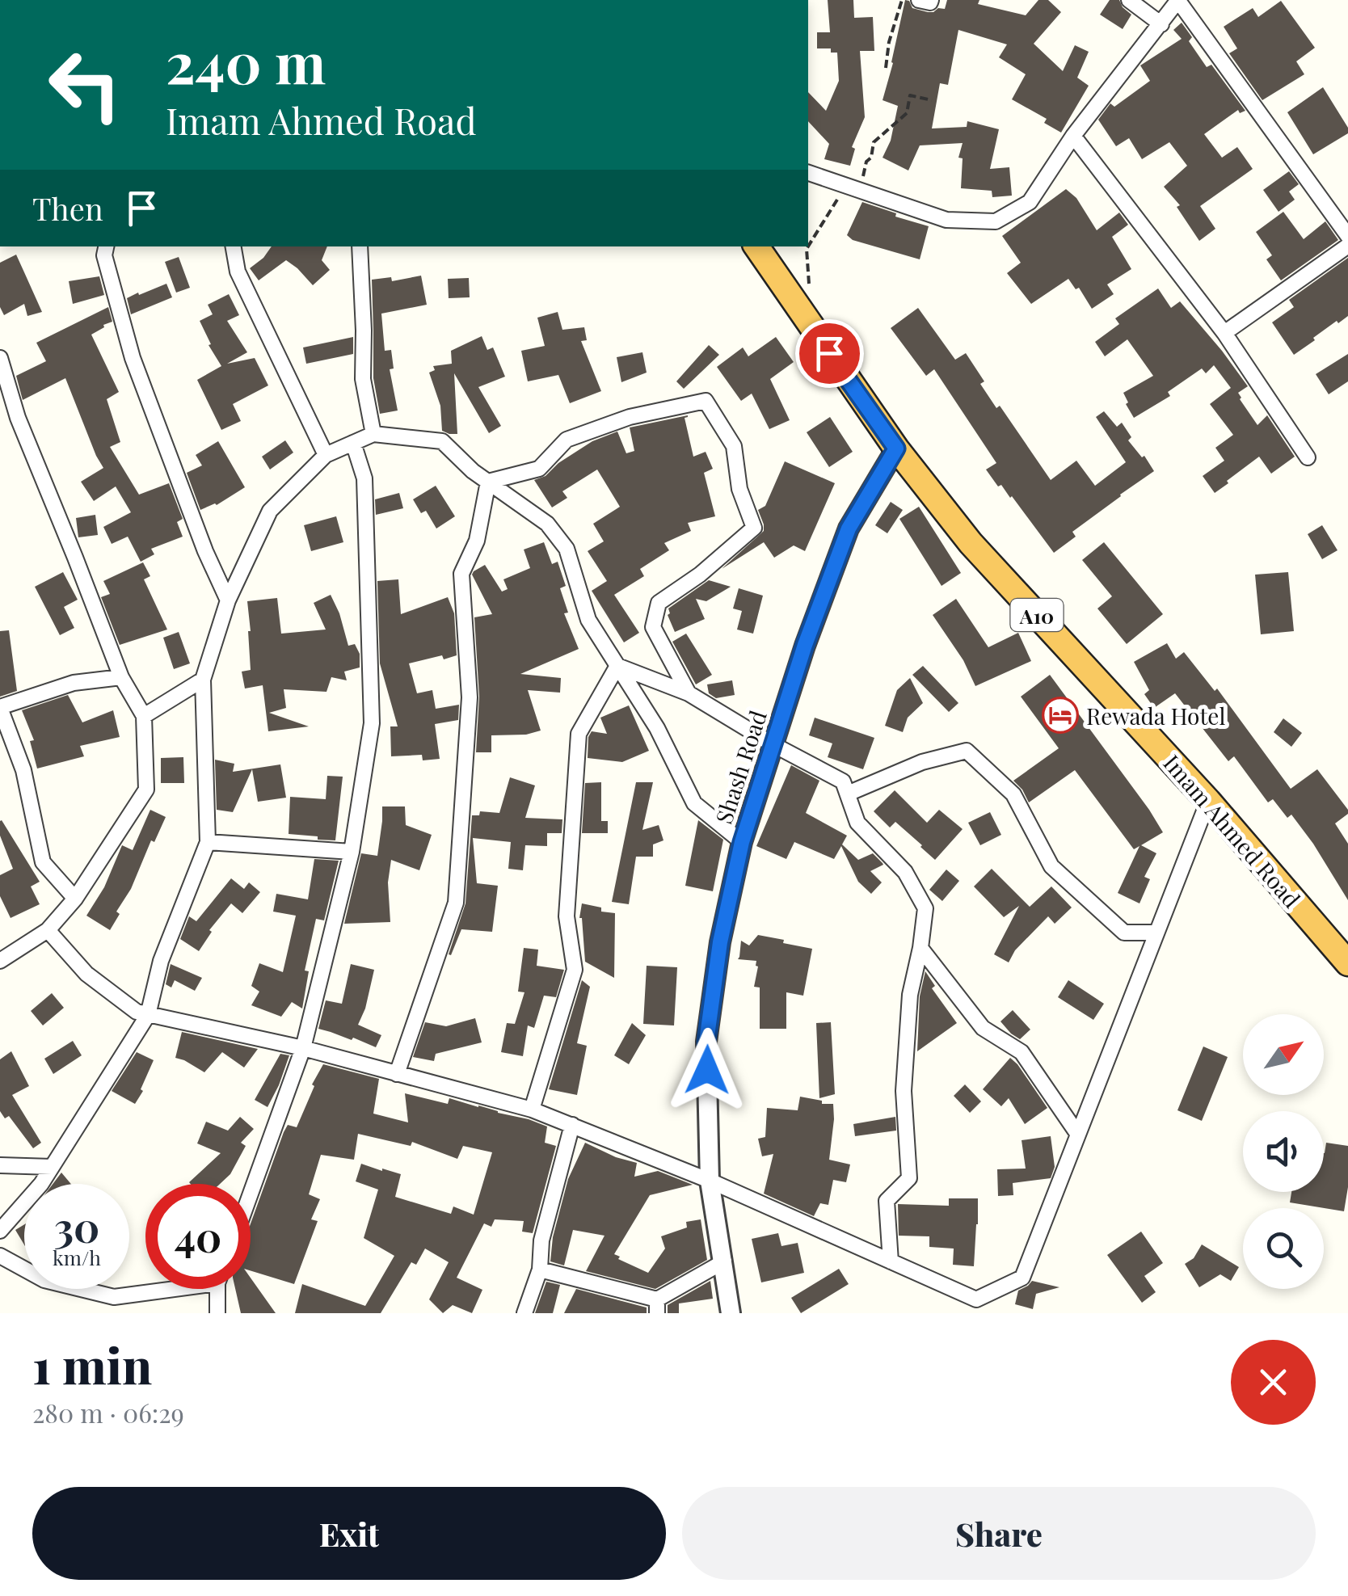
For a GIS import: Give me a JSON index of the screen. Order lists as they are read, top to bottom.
{
  "streets": {
    "highway": ["A10", "Imam Ahmed Road"],
    "street": ["Shash Road"]
  },
  "crossings": [
    ["Shash Road", "Imam Ahmed Road"]
  ],
  "places": {
    "hotel": ["Rewada Hotel"]
  },
  "north": "top right",
  "page": {
    "turn": ["240 m", "Imam Ahmed Road"],
    "then": "Then",
    "speed": "30 km/h",
    "limit": "40",
    "heading": ["1 min", "280 m · 06:29"],
    "buttons": ["Exit", "Share"]
  }
}
